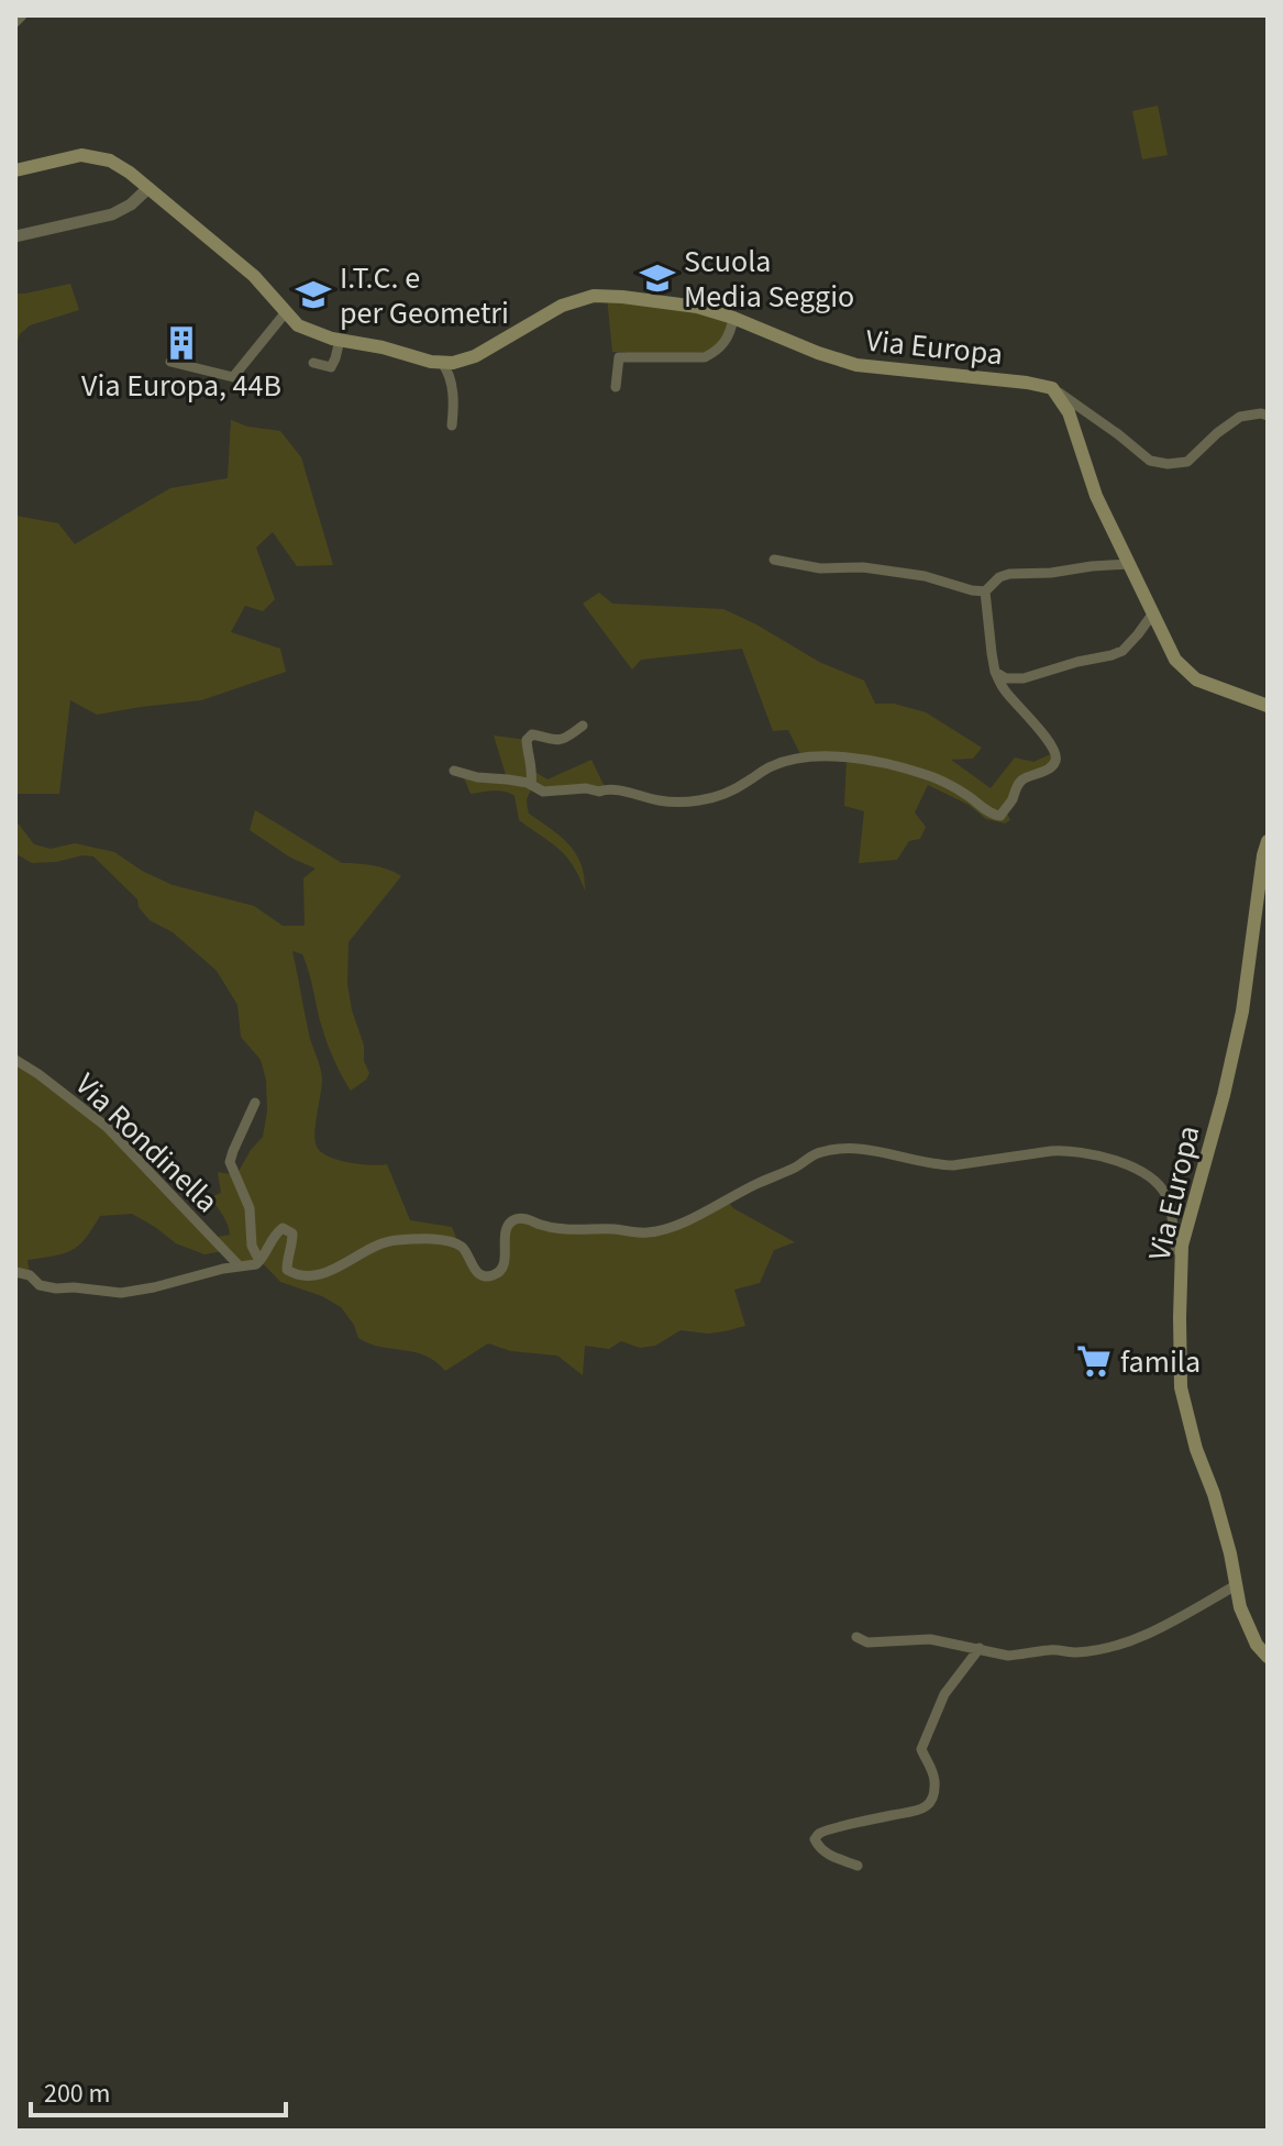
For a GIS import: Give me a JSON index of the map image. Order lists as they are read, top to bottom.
{
  "streets": {
    "main road": ["Via Europa"],
    "street": ["Via Rondinella"]
  },
  "places": {
    "school or university": ["Scuola Media Seggio", "I.T.C. e per Geometri"],
    "building": ["Via Europa, 44B"],
    "supermarket": ["famila"]
  },
  "scale_bar": "200 m"
}
